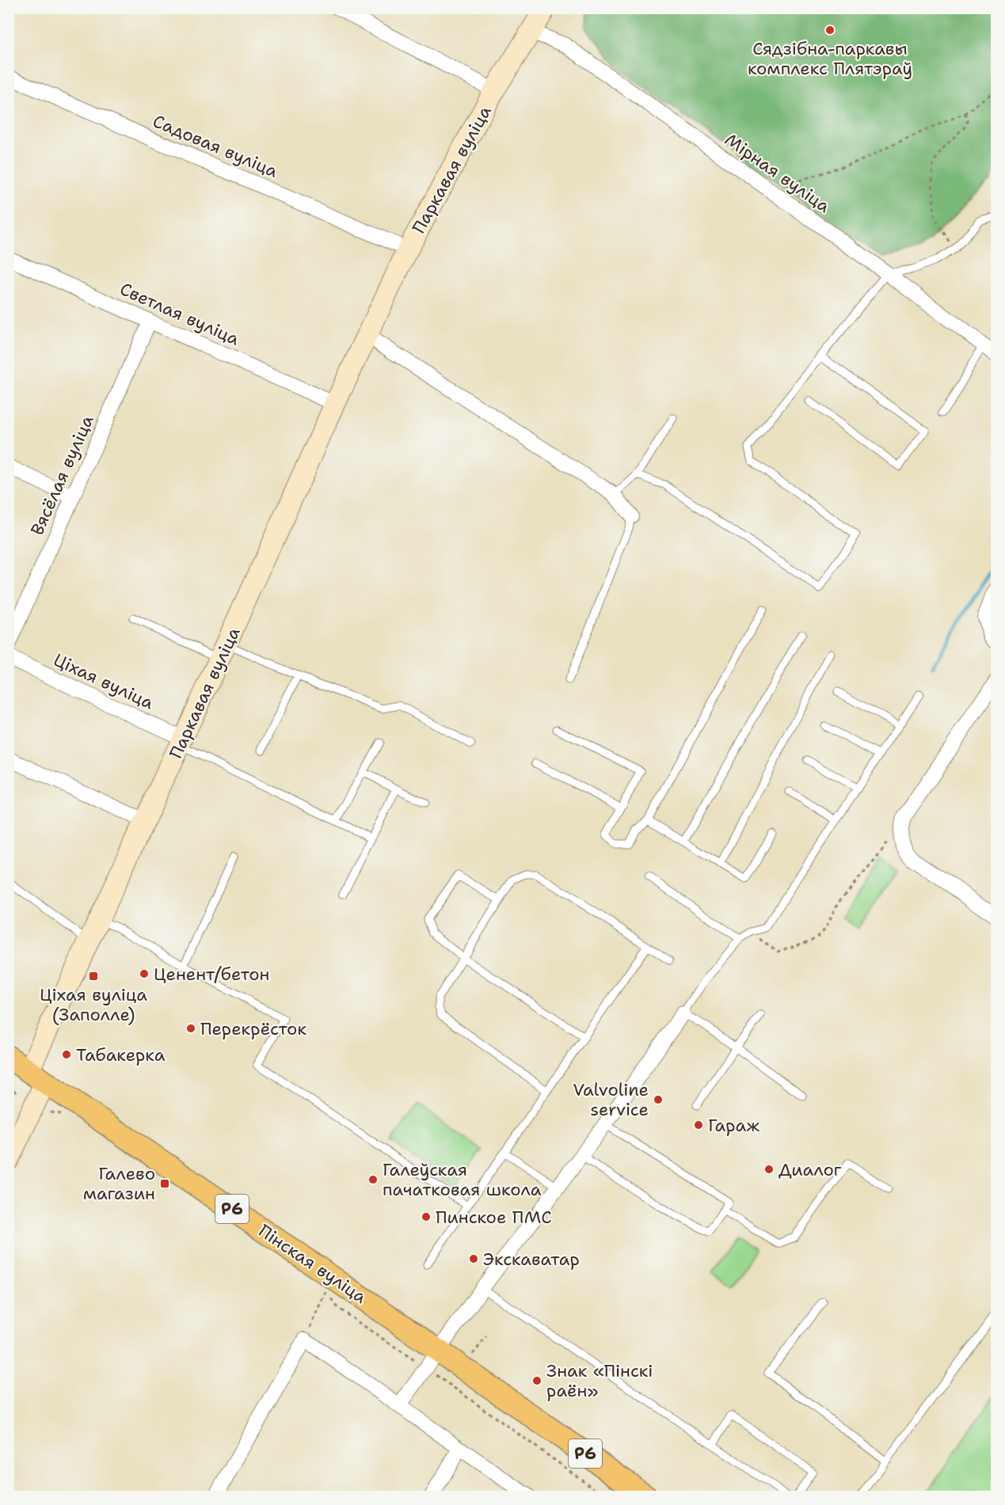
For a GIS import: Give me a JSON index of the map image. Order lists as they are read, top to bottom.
{
  "streets": {
    "main road": ["Р6", "Пінская вуліца"],
    "street": [
      "Садовая вуліца",
      "Паркавая вуліца",
      "Мірная вуліца",
      "Светлая вуліца",
      "Вясёлая вуліца",
      "Ціхая вуліца"
    ]
  },
  "crossings": [
    ["Садовая вуліца", "Паркавая вуліца"],
    ["Паркавая вуліца", "Мірная вуліца"],
    ["Паркавая вуліца", "Светлая вуліца"],
    ["Паркавая вуліца", "Ціхая вуліца"],
    ["Паркавая вуліца", "Пінская вуліца"],
    ["Светлая вуліца", "Вясёлая вуліца"]
  ],
  "places": {
    "other": [
      "Сядзібна-паркавы комплекс Плятэраў",
      "Ценент/бетон",
      "Перекрёсток",
      "Табакерка",
      "Valvoline service",
      "Гараж",
      "Диалог",
      "Галеўская пачатковая школа",
      "Пинское ПМС",
      "Экскаватар",
      "Знак «Пінскі раён»"
    ],
    "transit": ["Ціхая вуліца (Заполле)", "Галево магазин"]
  }
}
